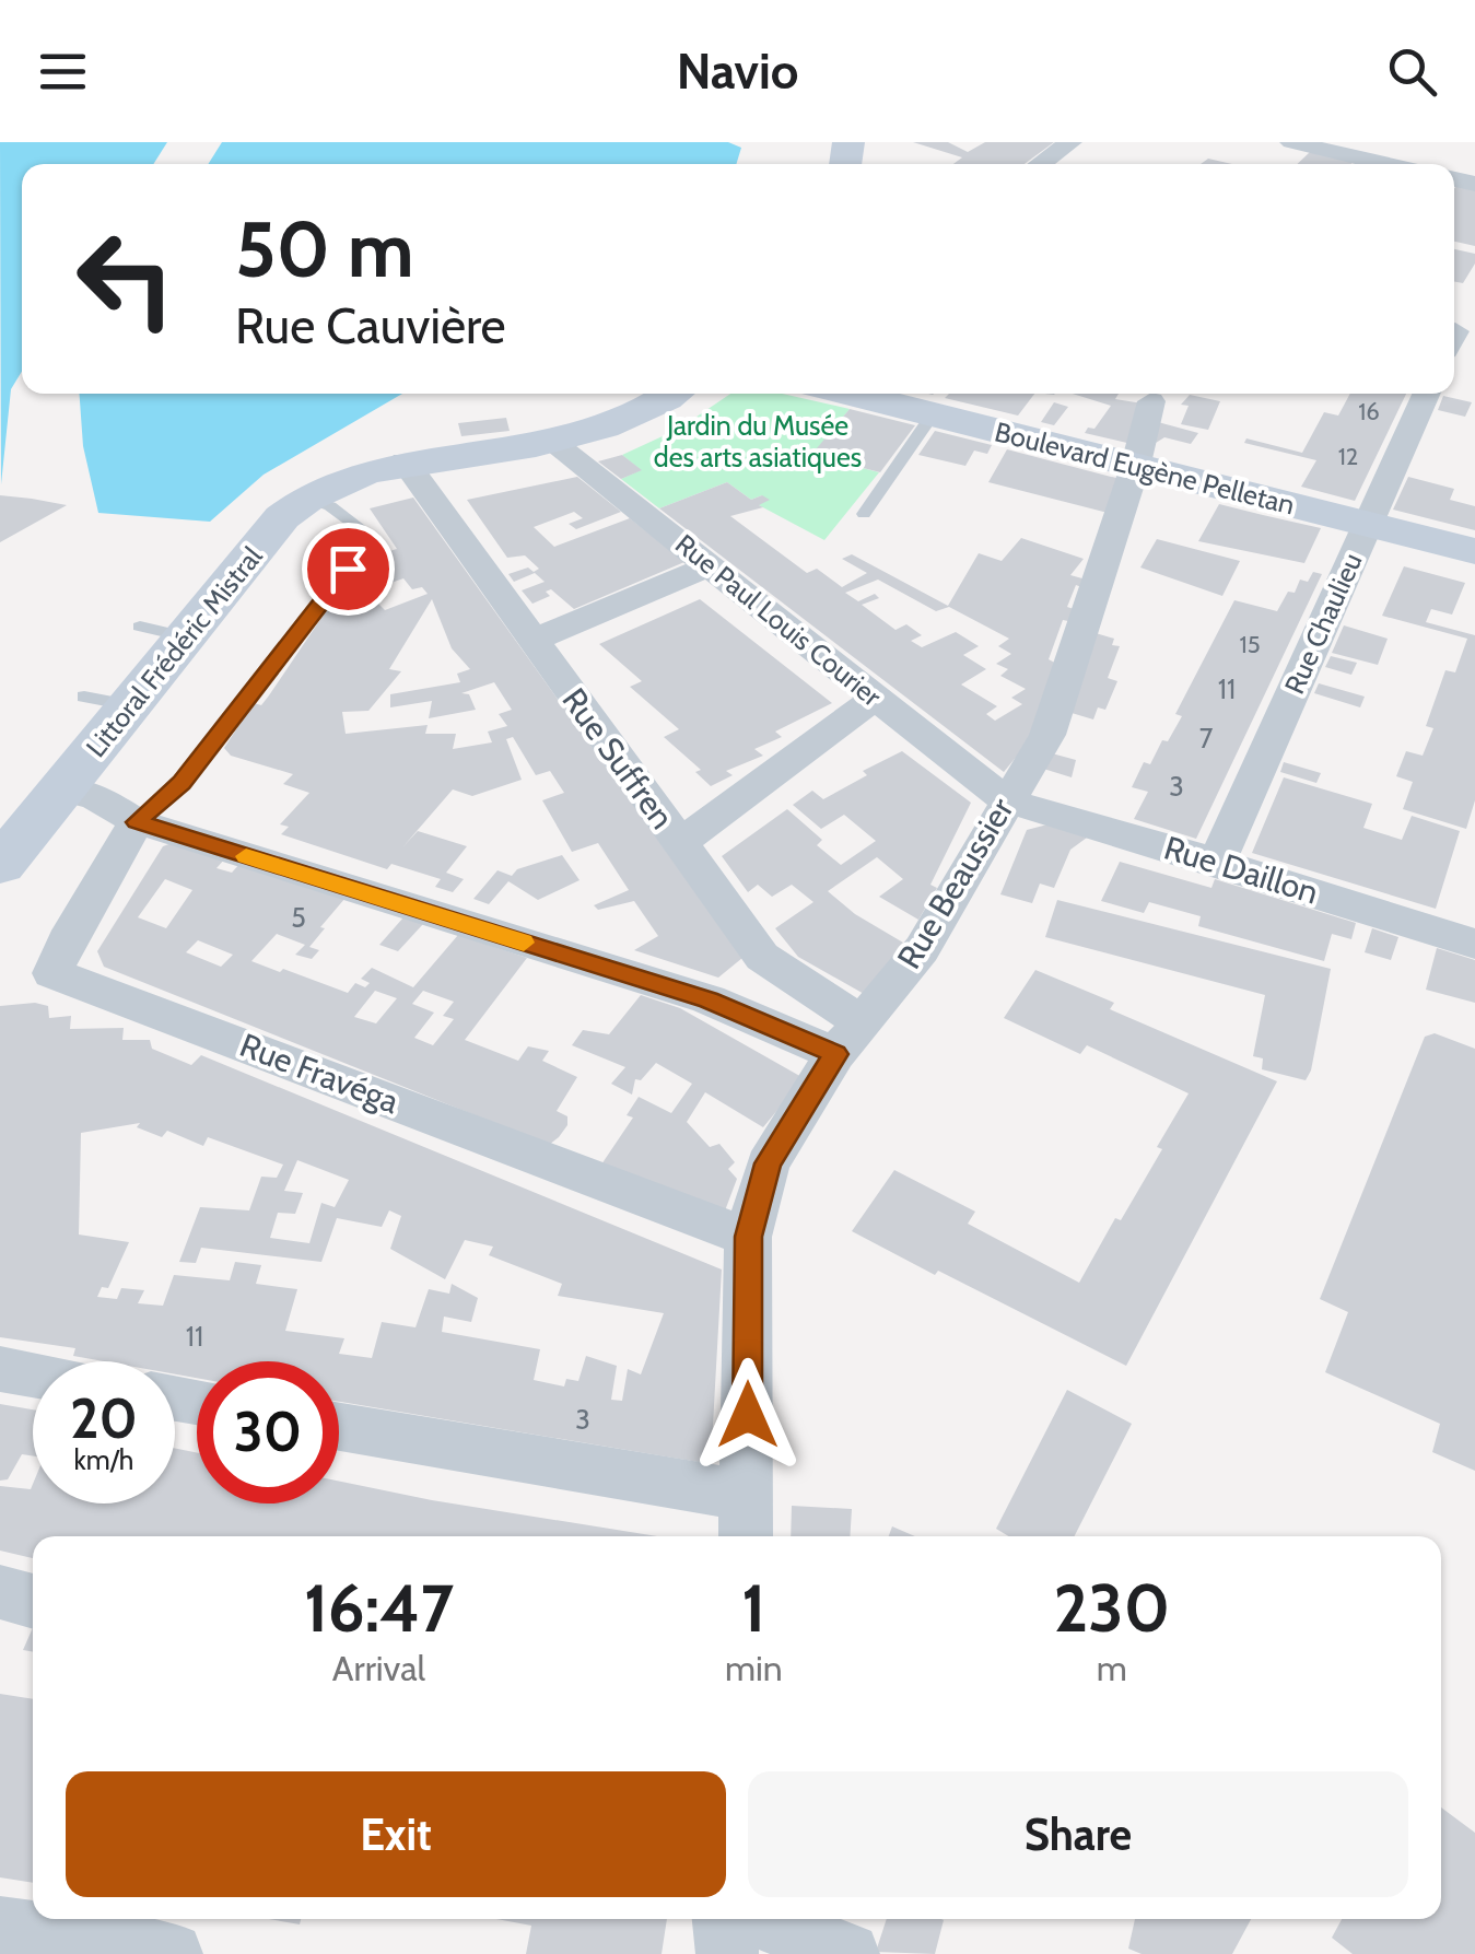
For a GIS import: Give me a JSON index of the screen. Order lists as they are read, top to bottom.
{
  "streets": {
    "main road": ["Boulevard Eugène Pelletan", "Littoral Frédéric Mistral"],
    "street": [
      "Rue Paul Louis Courier",
      "Rue Chaulieu",
      "Rue Suffren",
      "Rue Daillon",
      "Rue Beaussier",
      "Rue Fravéga"
    ]
  },
  "crossings": [
    ["Boulevard Eugène Pelletan", "Rue Chaulieu"],
    ["Boulevard Eugène Pelletan", "Rue Beaussier"],
    ["Rue Paul Louis Courier", "Littoral Frédéric Mistral"],
    ["Rue Paul Louis Courier", "Rue Daillon"],
    ["Rue Paul Louis Courier", "Rue Beaussier"],
    ["Rue Chaulieu", "Rue Daillon"],
    ["Littoral Frédéric Mistral", "Rue Suffren"],
    ["Rue Suffren", "Rue Beaussier"],
    ["Rue Daillon", "Rue Beaussier"],
    ["Rue Beaussier", "Rue Fravéga"]
  ],
  "parks": ["Jardin du Musée des arts asiatiques"],
  "house_numbers": [
    "16",
    "12",
    "15",
    "11",
    "7",
    "3",
    "5",
    "11",
    "3"
  ],
  "page": {
    "header": "Navio",
    "turn": ["50 m", "Rue Cauvière"],
    "speed": "20 km/h",
    "limit": "30",
    "eta": [
      "16:47",
      "Arrival",
      "1",
      "min",
      "230",
      "m"
    ],
    "buttons": ["Exit", "Share"]
  }
}
